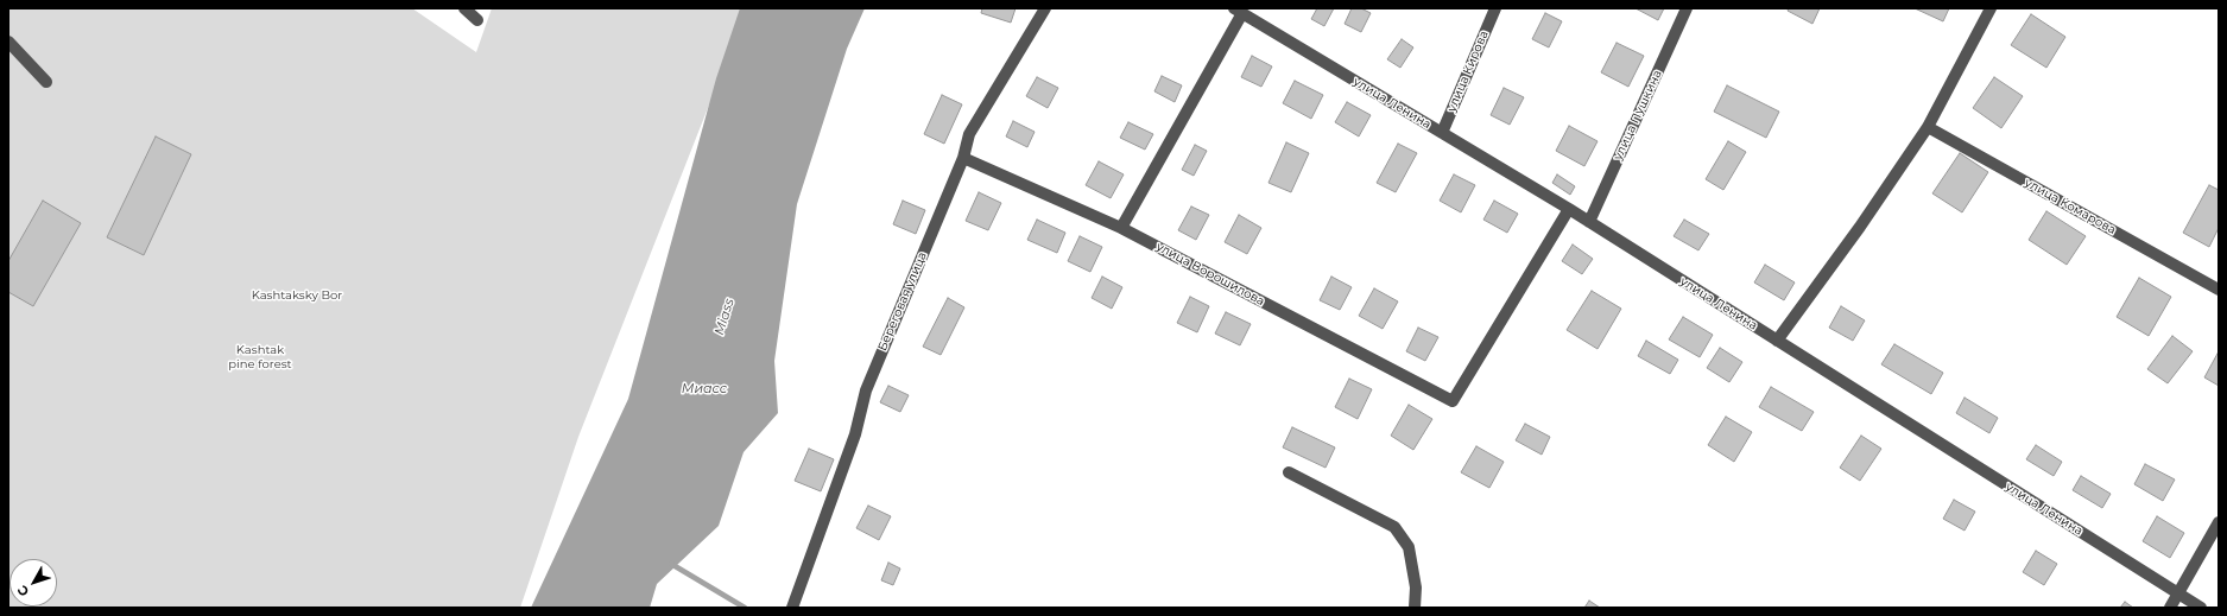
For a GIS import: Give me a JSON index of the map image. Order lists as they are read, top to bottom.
{
  "streets": {
    "street": [
      "улица Кирова",
      "улица Ленина",
      "улица Пушкина",
      "улица Комарова",
      "улица Ворошилова",
      "Береговая улица"
    ]
  },
  "crossings": [
    ["улица Кирова", "улица Ленина"],
    ["улица Ленина", "улица Пушкина"],
    ["улица Ленина", "улица Ворошилова"],
    ["улица Ворошилова", "Береговая улица"]
  ],
  "water": ["Miass", "Миасс"],
  "parks": ["Kashtaksky Bor", "Kashtak pine forest"],
  "north": "bottom left"
}
